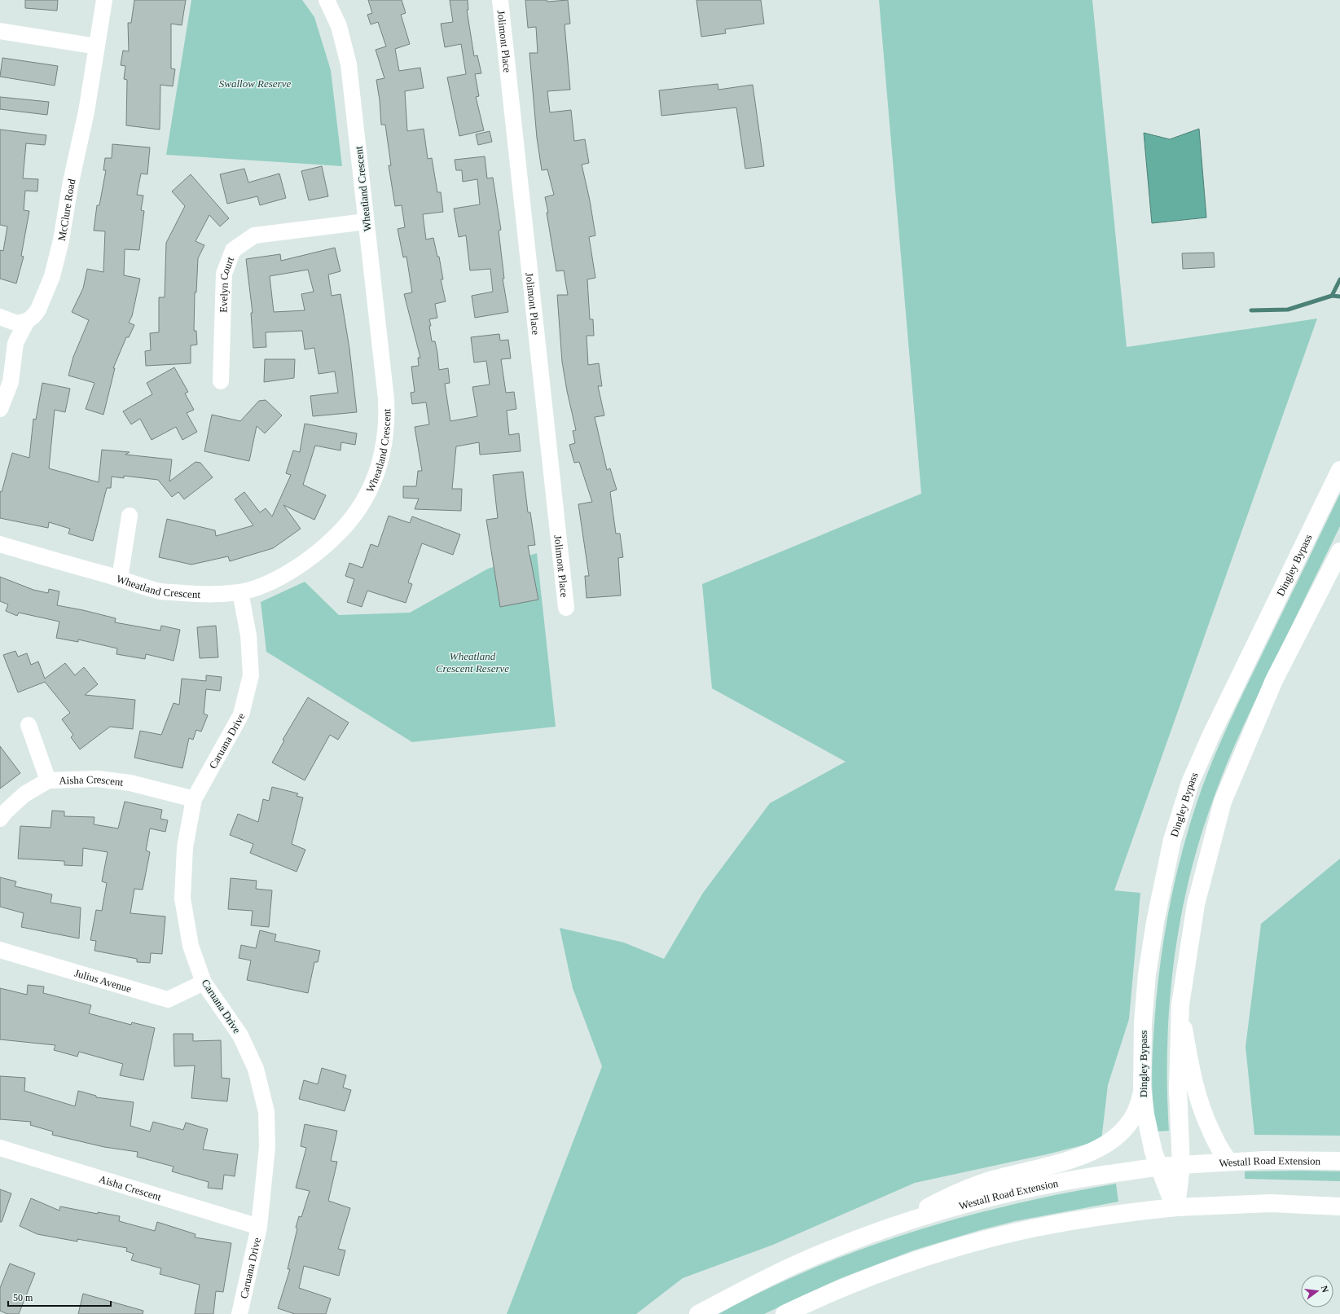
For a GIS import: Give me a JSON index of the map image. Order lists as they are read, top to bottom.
{
  "streets": {
    "main road": ["Dingley Bypass", "Westall Road Extension"],
    "street": [
      "Jolimont Place",
      "Wheatland Crescent",
      "McClure Road",
      "Evelyn Court",
      "Caruana Drive",
      "Aisha Crescent",
      "Julius Avenue"
    ]
  },
  "crossings": [
    ["Wheatland Crescent", "Evelyn Court"],
    ["Wheatland Crescent", "Caruana Drive"],
    ["Dingley Bypass", "Westall Road Extension"],
    ["Caruana Drive", "Aisha Crescent"],
    ["Caruana Drive", "Julius Avenue"]
  ],
  "parks": ["Swallow Reserve", "Wheatland Crescent Reserve"],
  "scale_bar": "50 m",
  "north": "right"
}
